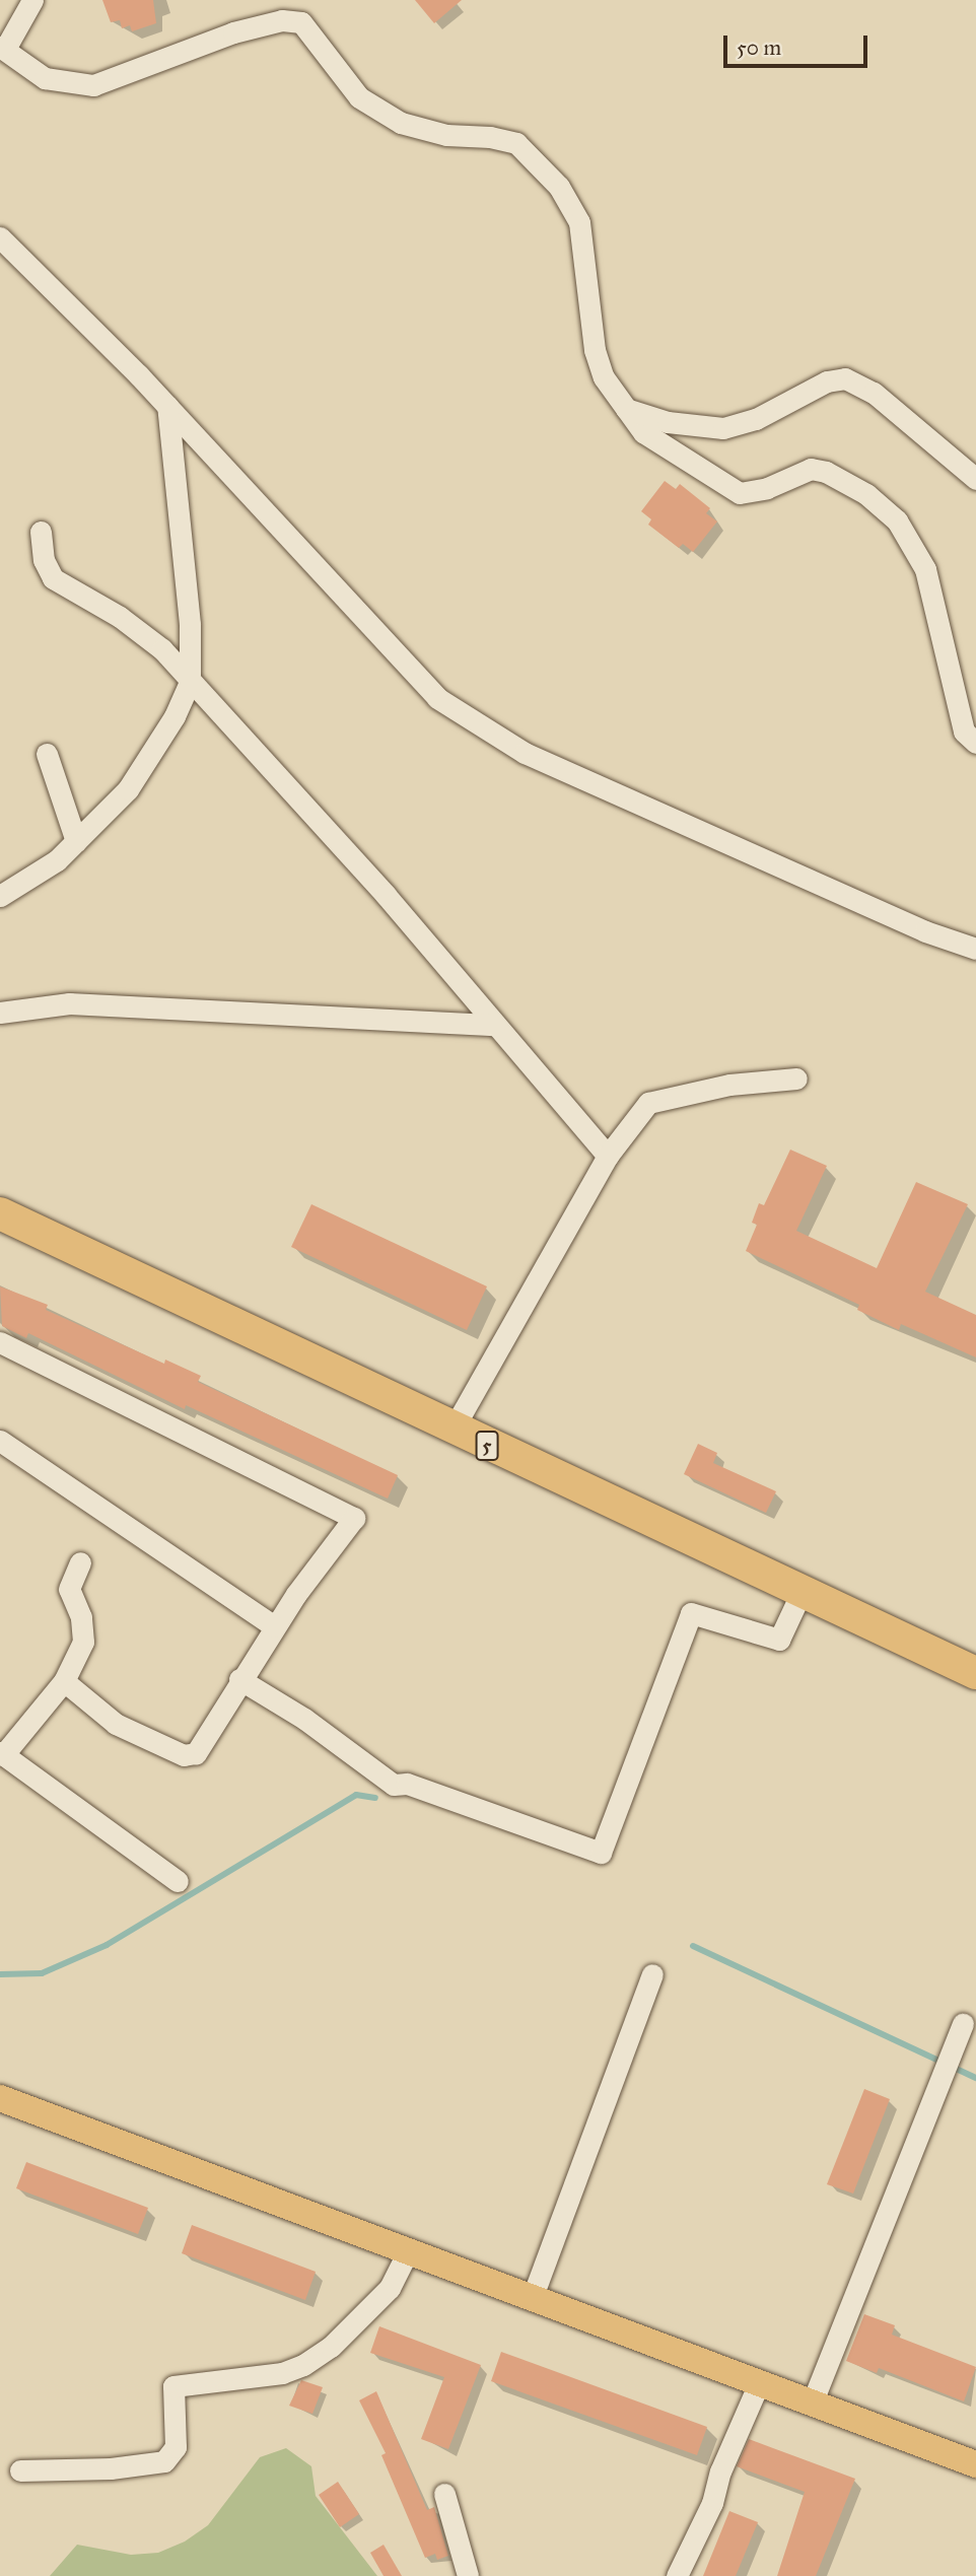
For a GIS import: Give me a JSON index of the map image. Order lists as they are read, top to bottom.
{
  "streets": {
    "highway": ["5"]
  },
  "scale_bar": "50 m"
}
